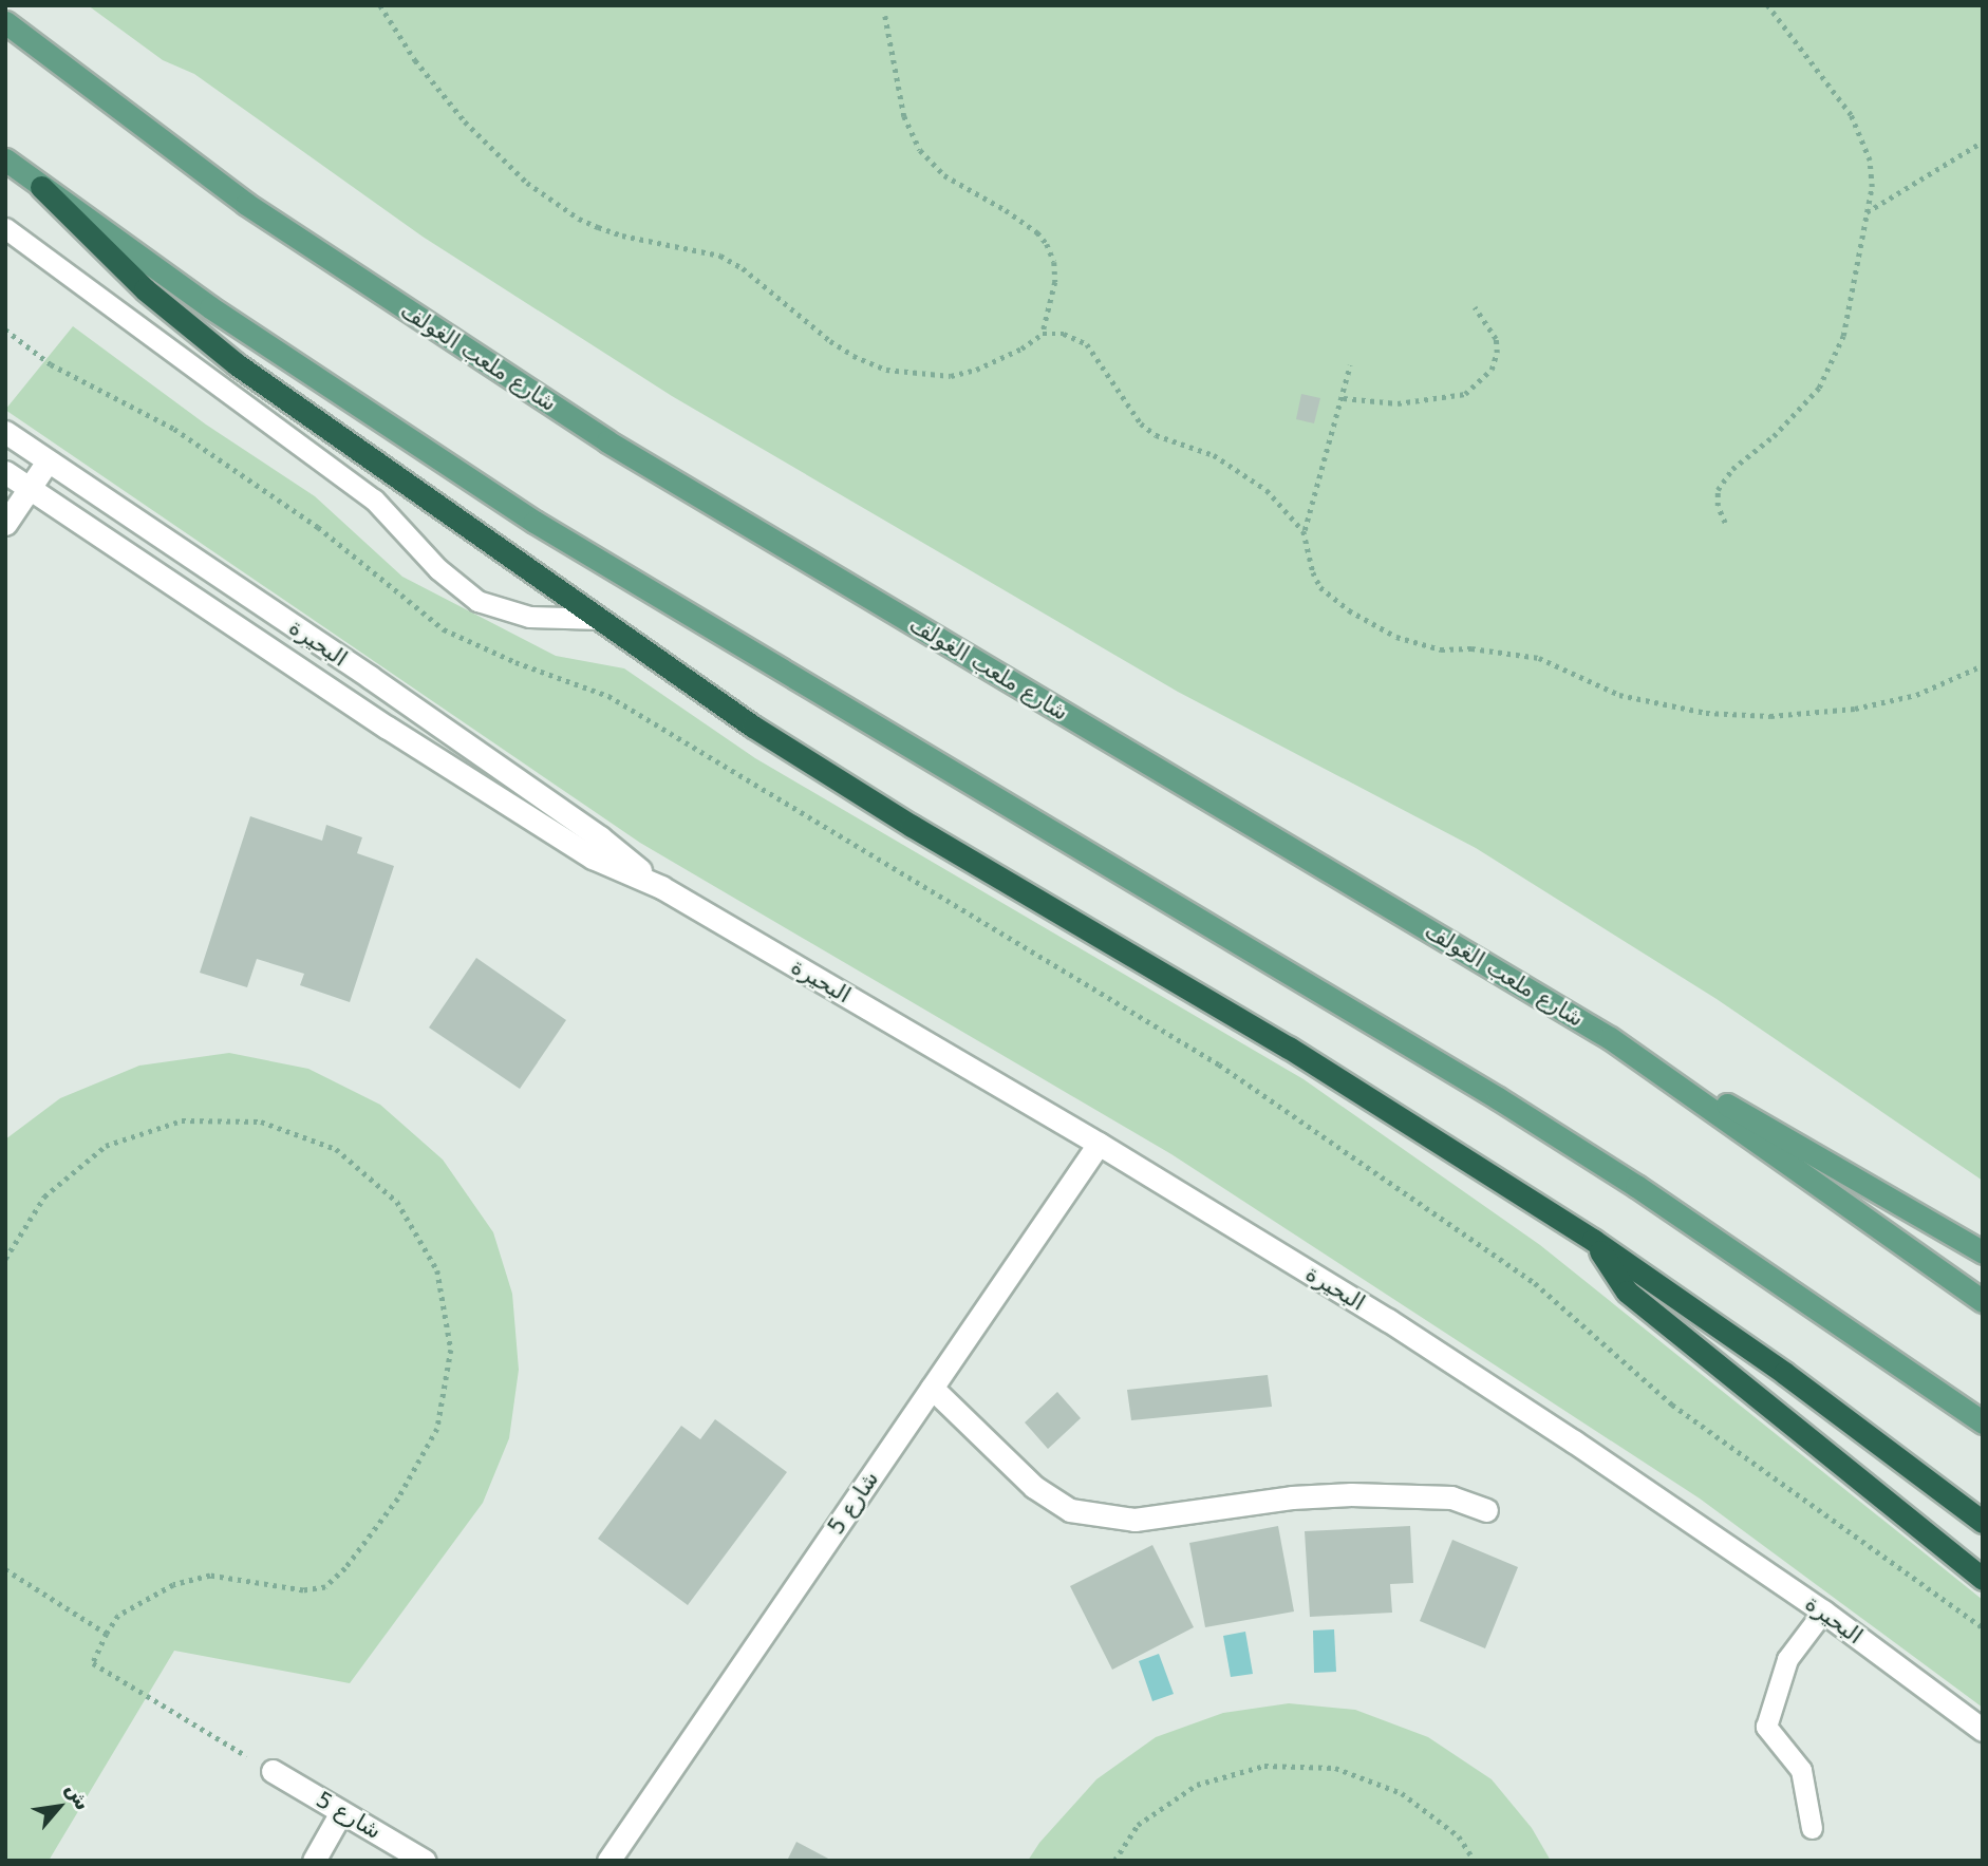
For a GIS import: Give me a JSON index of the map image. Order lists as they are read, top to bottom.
{
  "streets": {
    "main road": ["شارع ملعب الغولف"],
    "street": ["البحيرة", "شارع 5"]
  },
  "crossings": [
    ["البحيرة", "شارع 5"]
  ],
  "north": "top right"
}
